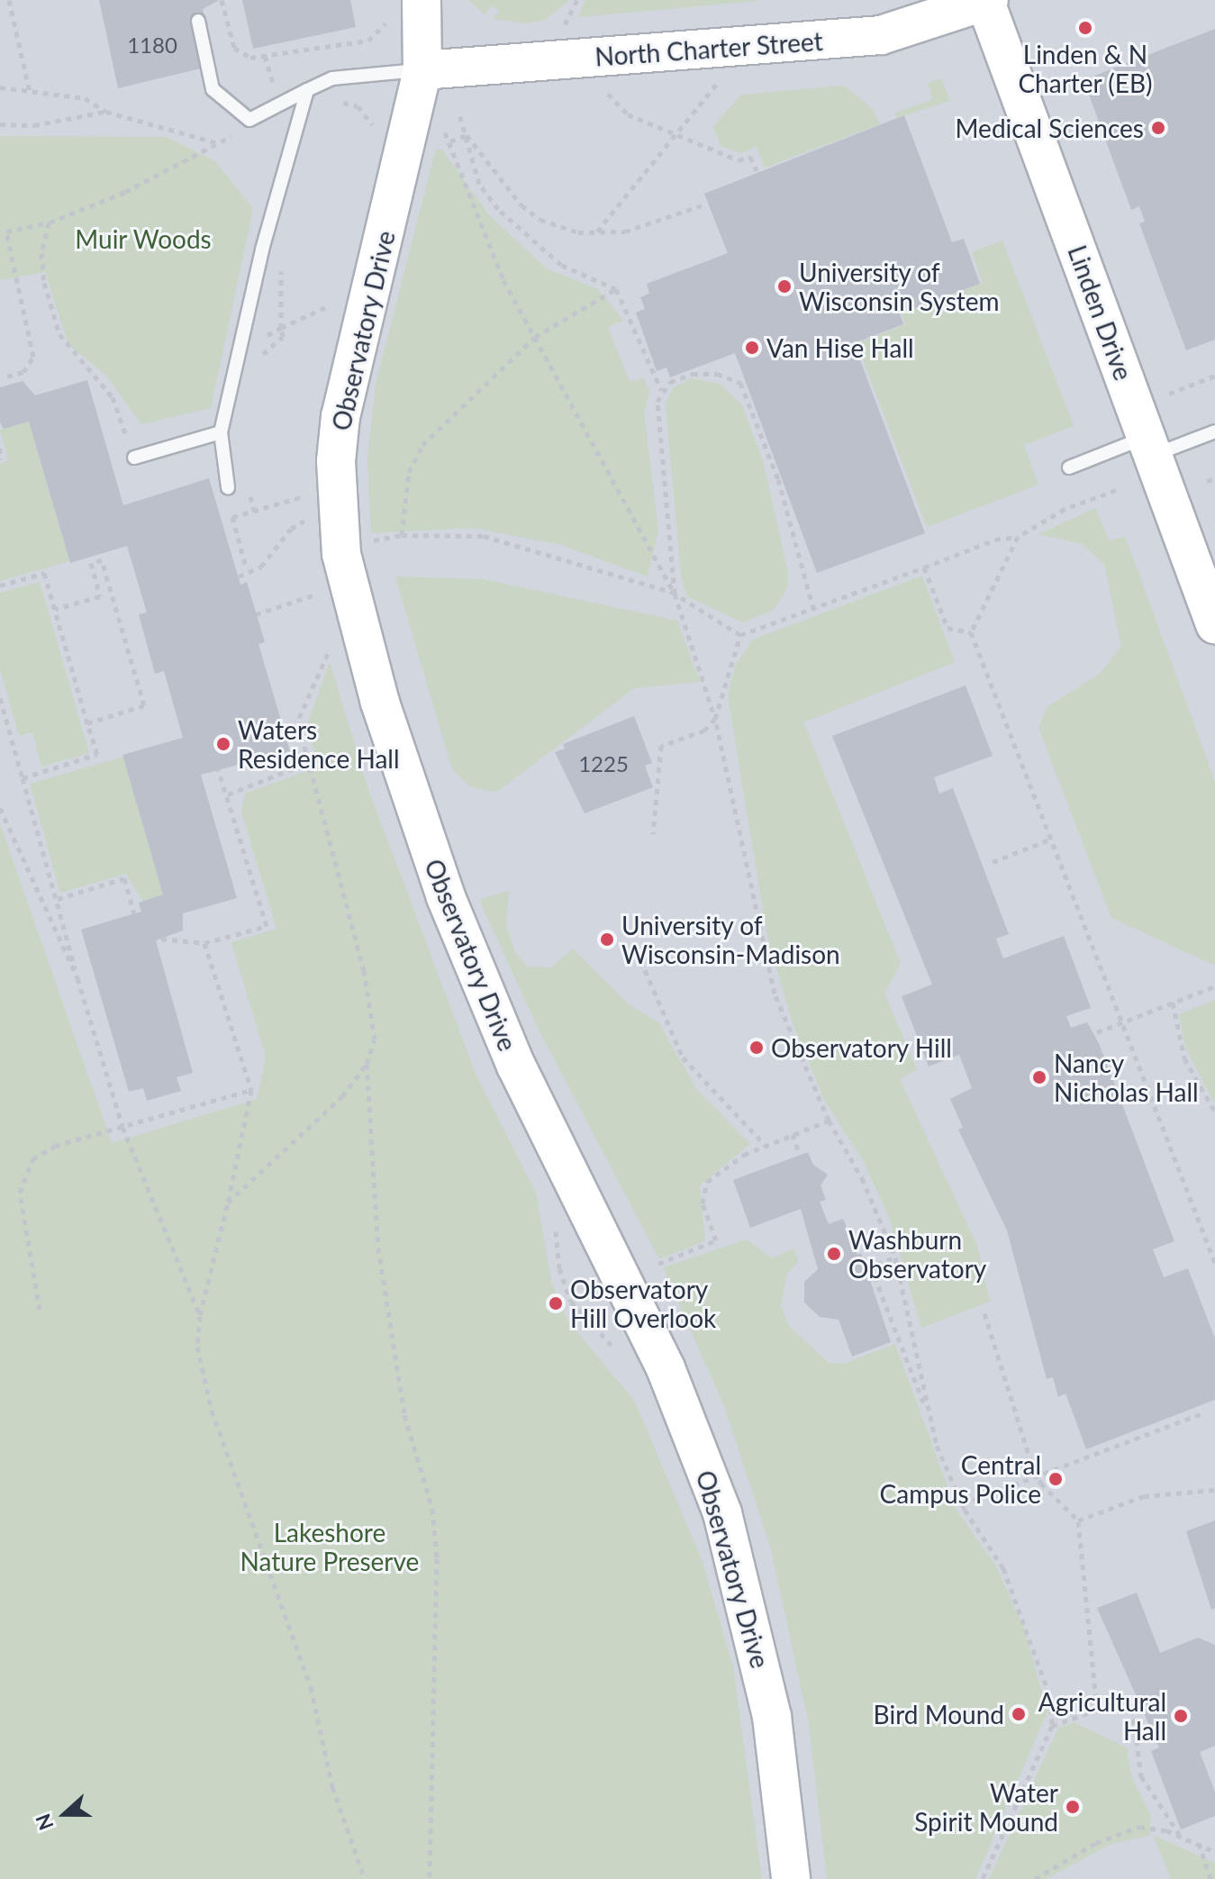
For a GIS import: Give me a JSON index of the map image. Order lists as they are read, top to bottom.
{
  "streets": {
    "street": ["North Charter Street", "Linden Drive", "Observatory Drive"]
  },
  "crossings": [
    ["North Charter Street", "Linden Drive"],
    ["North Charter Street", "Observatory Drive"]
  ],
  "parks": ["Muir Woods", "Lakeshore Nature Preserve"],
  "places": [
    "Linden & N Charter (EB)",
    "Medical Sciences",
    "University of Wisconsin System",
    "Van Hise Hall",
    "Waters Residence Hall",
    "University of Wisconsin-Madison",
    "Observatory Hill",
    "Nancy Nicholas Hall",
    "Washburn Observatory",
    "Observatory Hill Overlook",
    "Central Campus Police",
    "Bird Mound",
    "Agricultural Hall",
    "Water Spirit Mound"
  ],
  "house_numbers": ["1180", "1225"],
  "north": "left"
}
